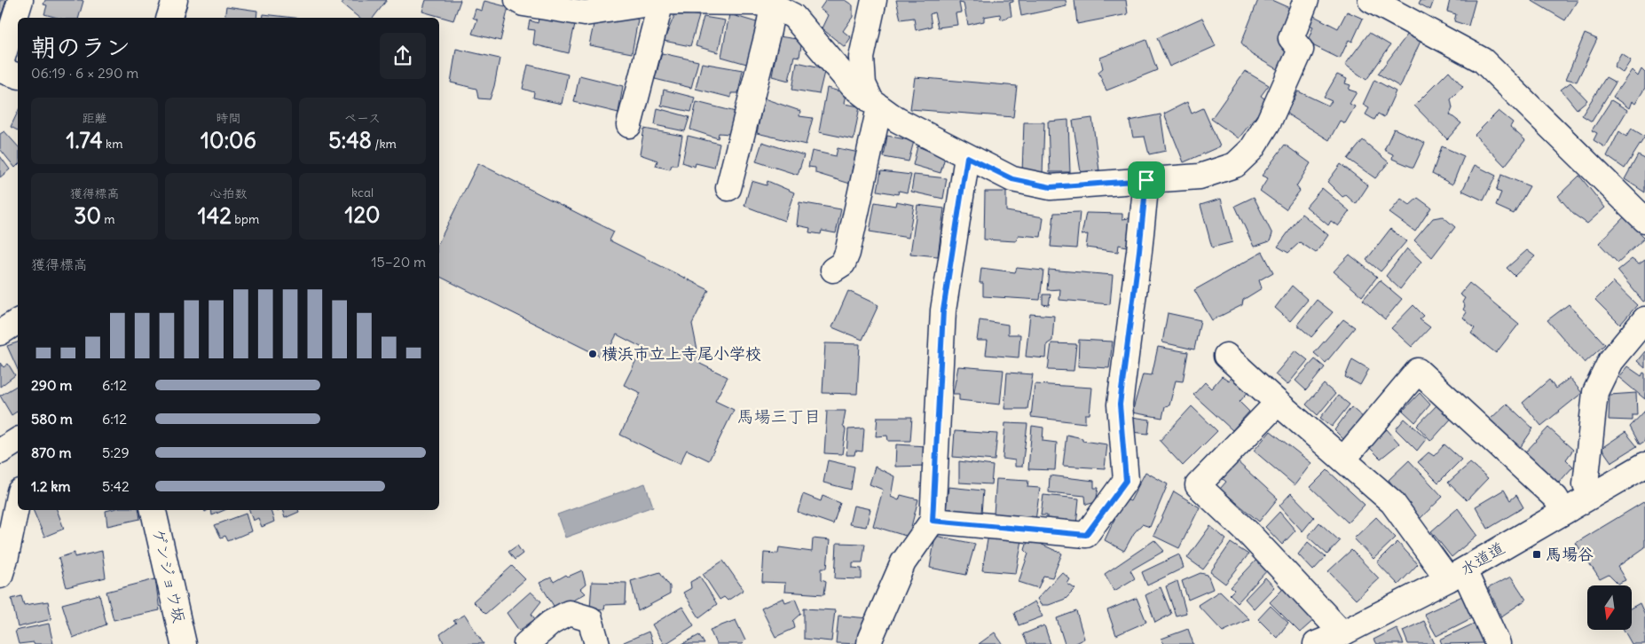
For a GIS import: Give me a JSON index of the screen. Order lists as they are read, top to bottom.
{
  "streets": {
    "street": ["水道道", "ゲンジョウ坂"]
  },
  "districts": ["馬場三丁目"],
  "places": {
    "other": ["横浜市立上寺尾小学校"],
    "transit": ["馬場谷"]
  },
  "north": "bottom",
  "page": {
    "heading": ["朝のラン", "06:19 · 6 × 290 m"],
    "stats": [
      ["距離", "1.74 km"],
      ["時間", "10:06"],
      ["ペース", "5:48 /km"],
      ["獲得標高", "30 m"],
      ["心拍数", "142 bpm"],
      ["kcal", "120"]
    ],
    "chart": ["獲得標高", "15–20 m"],
    "list": [
      {
        "name": "290 m",
        "note": "6:12"
      },
      {
        "name": "580 m",
        "note": "6:12"
      },
      {
        "name": "870 m",
        "note": "5:29"
      },
      {
        "name": "1.2 km",
        "note": "5:42"
      }
    ]
  }
}
